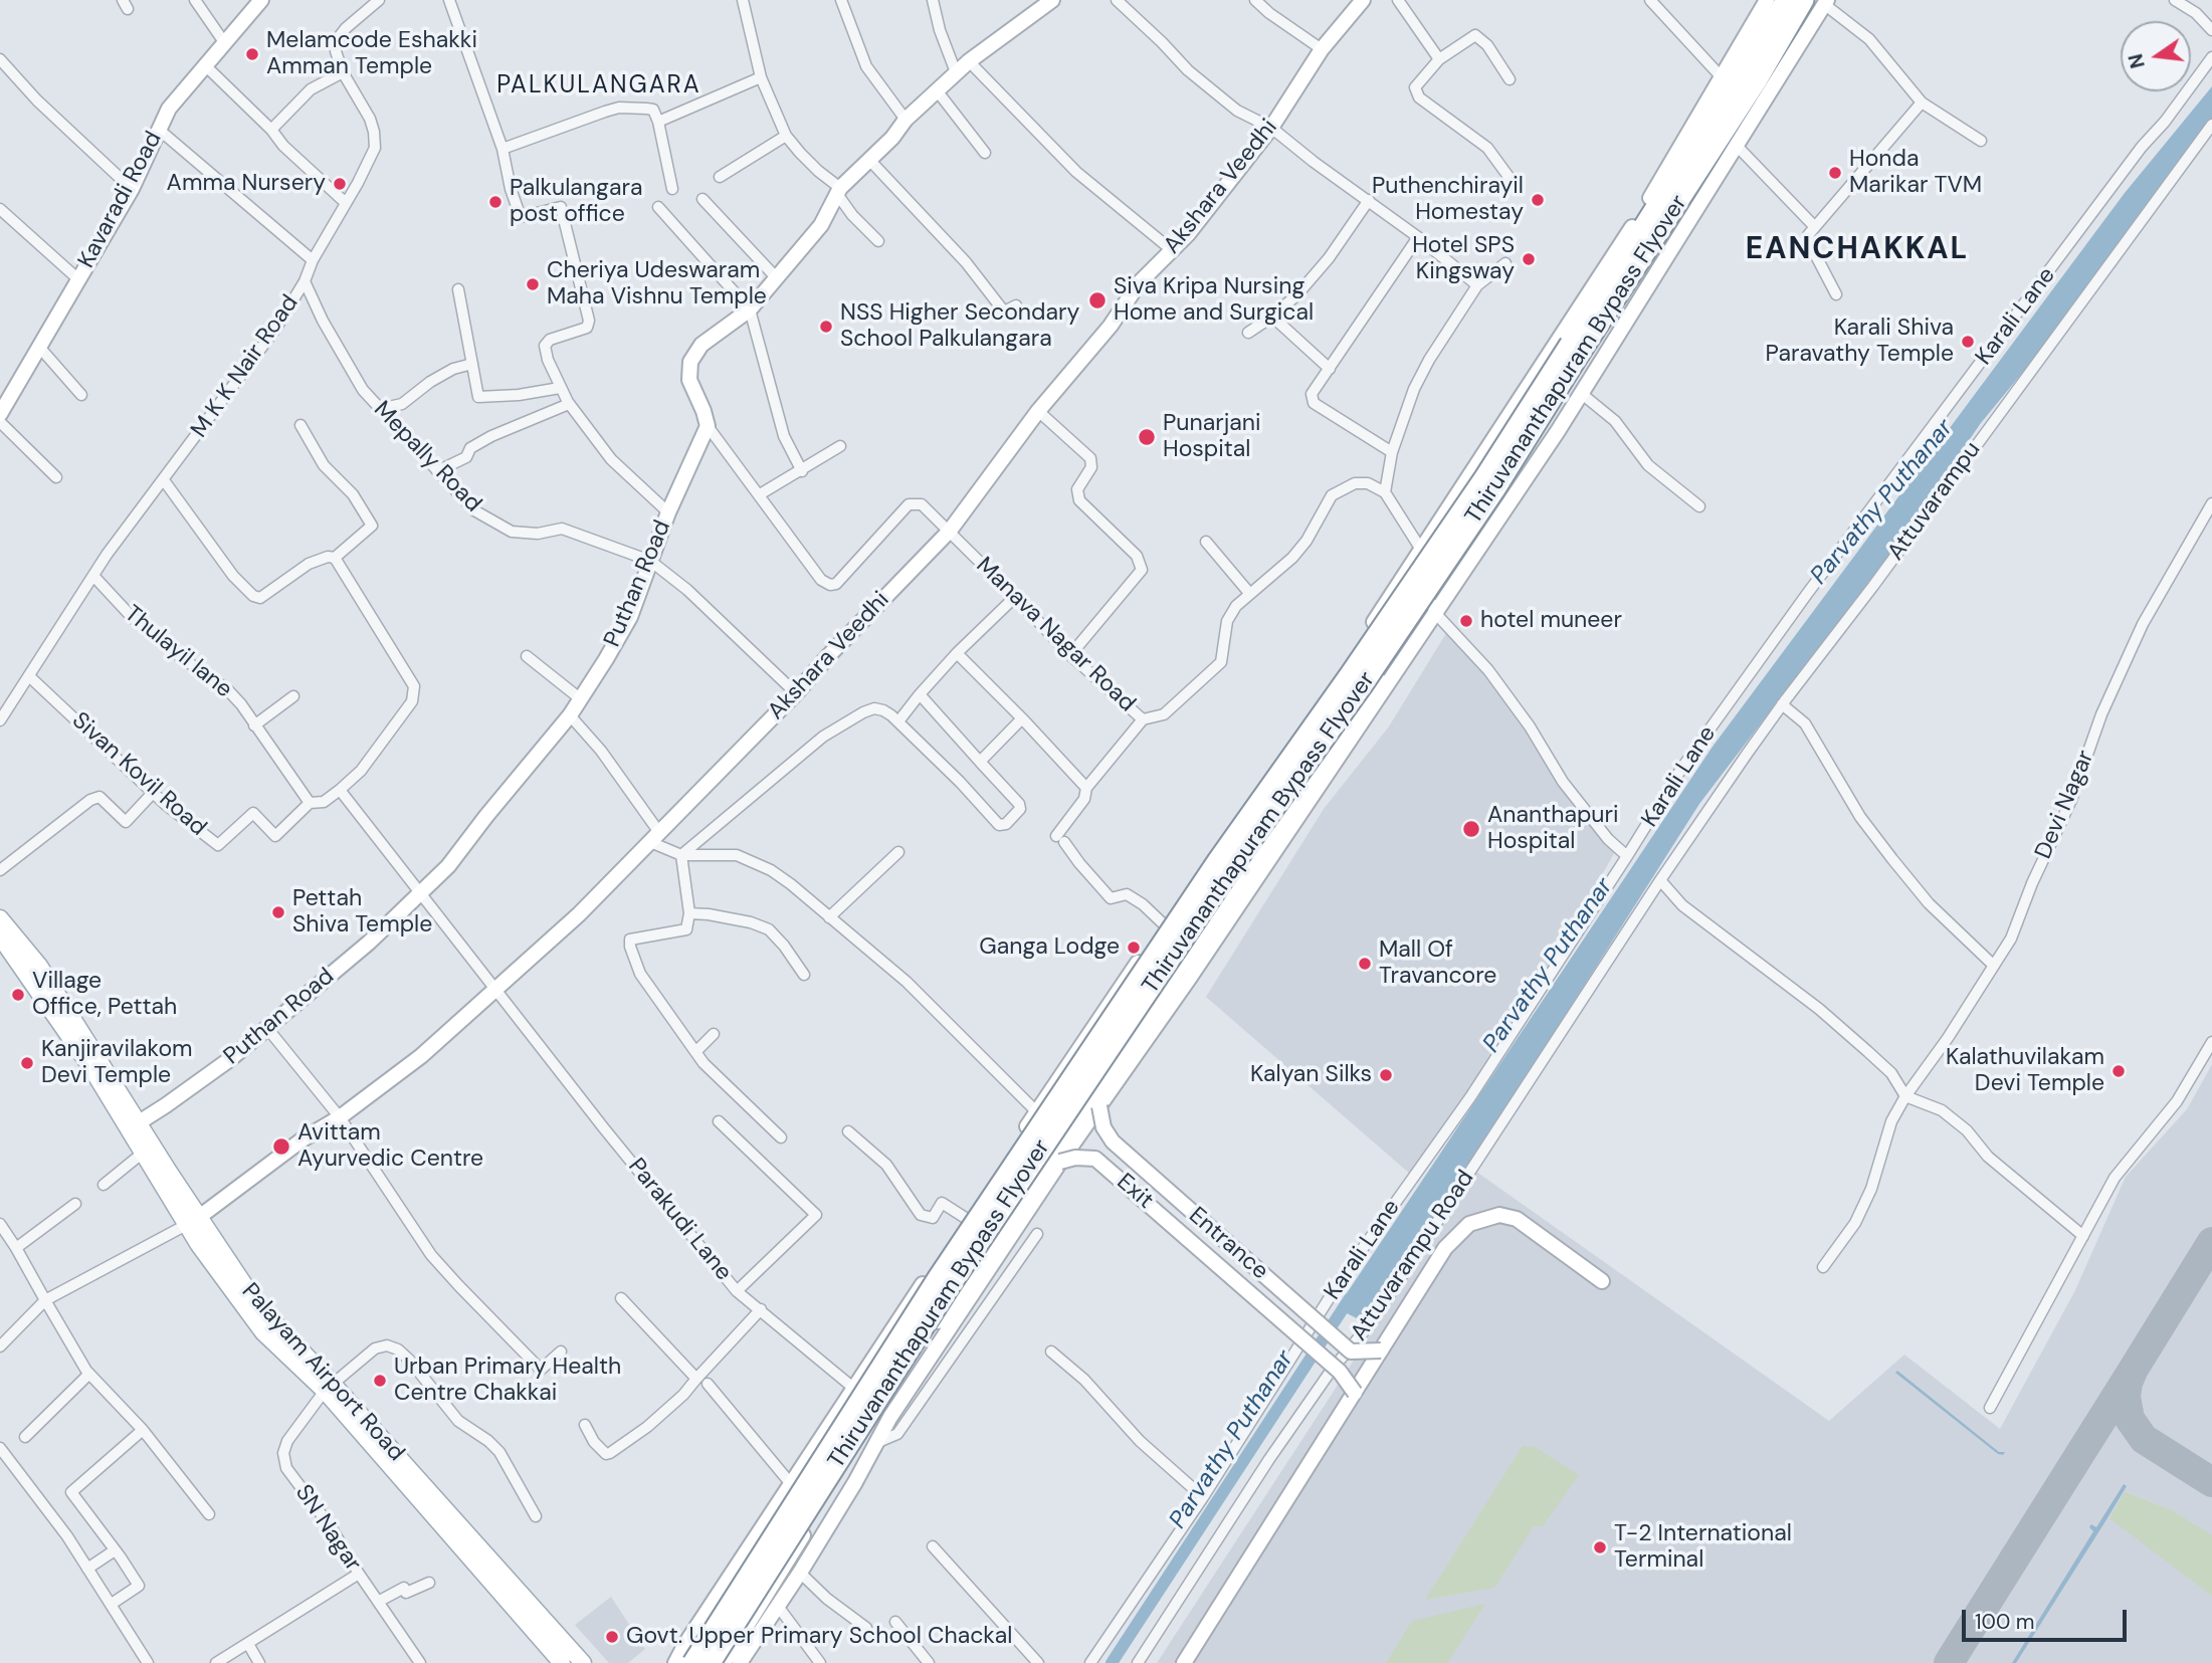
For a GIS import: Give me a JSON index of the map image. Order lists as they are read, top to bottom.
{
  "streets": {
    "highway": ["Thiruvananthapuram Bypass Flyover"],
    "main road": ["Palayam Airport Road"],
    "street": [
      "Akshara Veedhi",
      "Kavaradi Road",
      "Karali Lane",
      "M K K Nair Road",
      "Mepally Road",
      "Attuvarampu",
      "Puthan Road",
      "Manava Nagar Road",
      "Thulayil lane",
      "Sivan Kovil Road",
      "Devi Nagar",
      "Exit",
      "Parakudi Lane",
      "Entrance",
      "Attuvarampu Road",
      "SN Nagar"
    ]
  },
  "crossings": [
    ["Akshara Veedhi", "Mepally Road"],
    ["Akshara Veedhi", "Manava Nagar Road"],
    ["Akshara Veedhi", "Parakudi Lane"],
    ["Akshara Veedhi", "Palayam Airport Road"],
    ["M K K Nair Road", "Mepally Road"],
    ["M K K Nair Road", "Thulayil lane"],
    ["M K K Nair Road", "Sivan Kovil Road"],
    ["Mepally Road", "Puthan Road"],
    ["Attuvarampu", "Attuvarampu Road"],
    ["Puthan Road", "Parakudi Lane"],
    ["Puthan Road", "Palayam Airport Road"],
    ["Thulayil lane", "Sivan Kovil Road"],
    ["Palayam Airport Road", "SN Nagar"]
  ],
  "districts": ["PALKULANGARA", "EANCHAKKAL"],
  "water": ["Parvathy Puthanar"],
  "places": [
    "Melamcode Eshakki Amman Temple",
    "Honda Marikar TVM",
    "Amma Nursery",
    "Puthenchirayil Homestay",
    "Palkulangara post office",
    "Hotel SPS Kingsway",
    "Cheriya Udeswaram Maha Vishnu Temple",
    "Siva Kripa Nursing Home and Surgical",
    "NSS Higher Secondary School Palkulangara",
    "Karali Shiva Paravathy Temple",
    "Punarjani Hospital",
    "hotel muneer",
    "Ananthapuri Hospital",
    "Pettah Shiva Temple",
    "Ganga Lodge",
    "Mall Of Travancore",
    "Village Office, Pettah",
    "Kanjiravilakom Devi Temple",
    "Kalathuvilakam Devi Temple",
    "Kalyan Silks",
    "Avittam Ayurvedic Centre",
    "Urban Primary Health Centre Chakkai",
    "T-2 International Terminal",
    "Govt. Upper Primary School Chackal"
  ],
  "scale_bar": "100 m",
  "north": "left"
}
